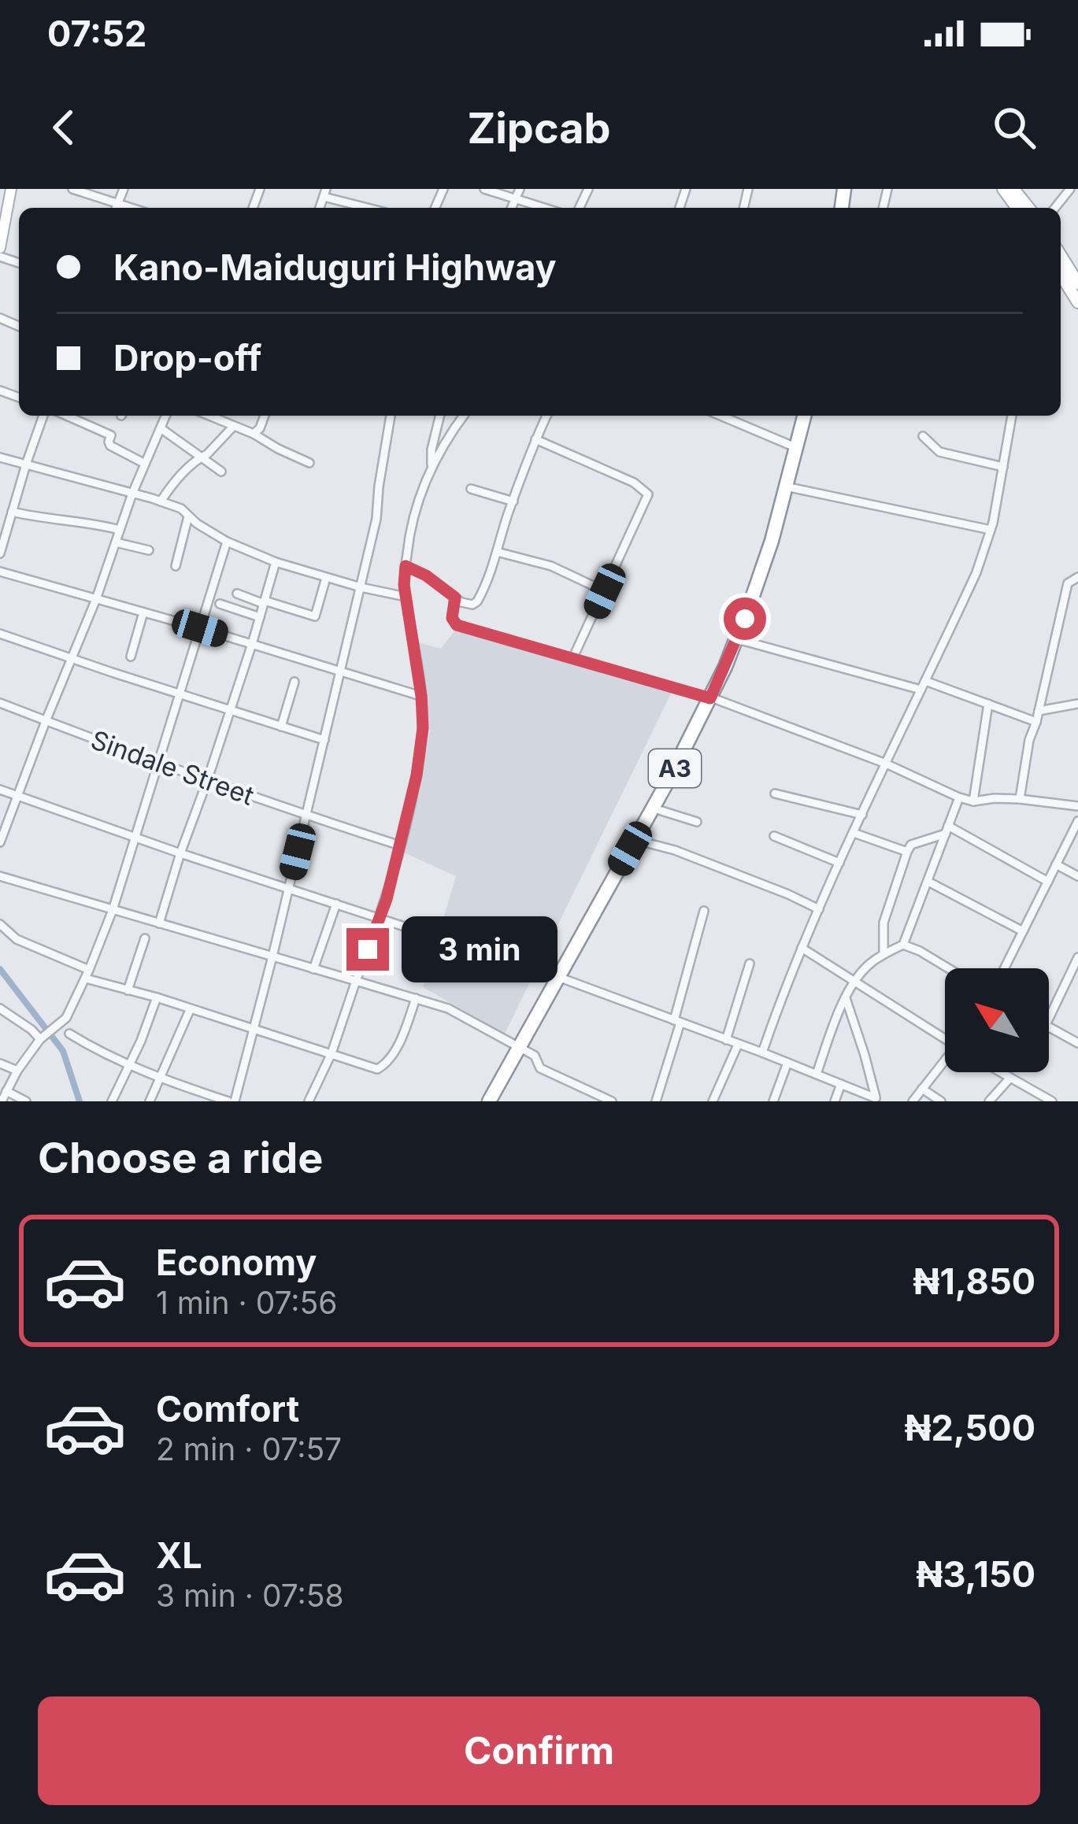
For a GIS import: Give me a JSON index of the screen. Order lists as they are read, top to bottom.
{
  "streets": {
    "highway": ["A3"],
    "street": ["Sindale Street"]
  },
  "north": "top left",
  "page": {
    "status": "07:52",
    "header": "Zipcab",
    "banner": ["Kano-Maiduguri Highway", "Drop-off"],
    "bubble": "3 min",
    "heading": "Choose a ride",
    "list": [
      {
        "name": "Economy",
        "note": "1 min · 07:56",
        "value": "₦1,850"
      },
      {
        "name": "Comfort",
        "note": "2 min · 07:57",
        "value": "₦2,500"
      },
      {
        "name": "XL",
        "note": "3 min · 07:58",
        "value": "₦3,150"
      }
    ],
    "buttons": "Confirm"
  }
}
